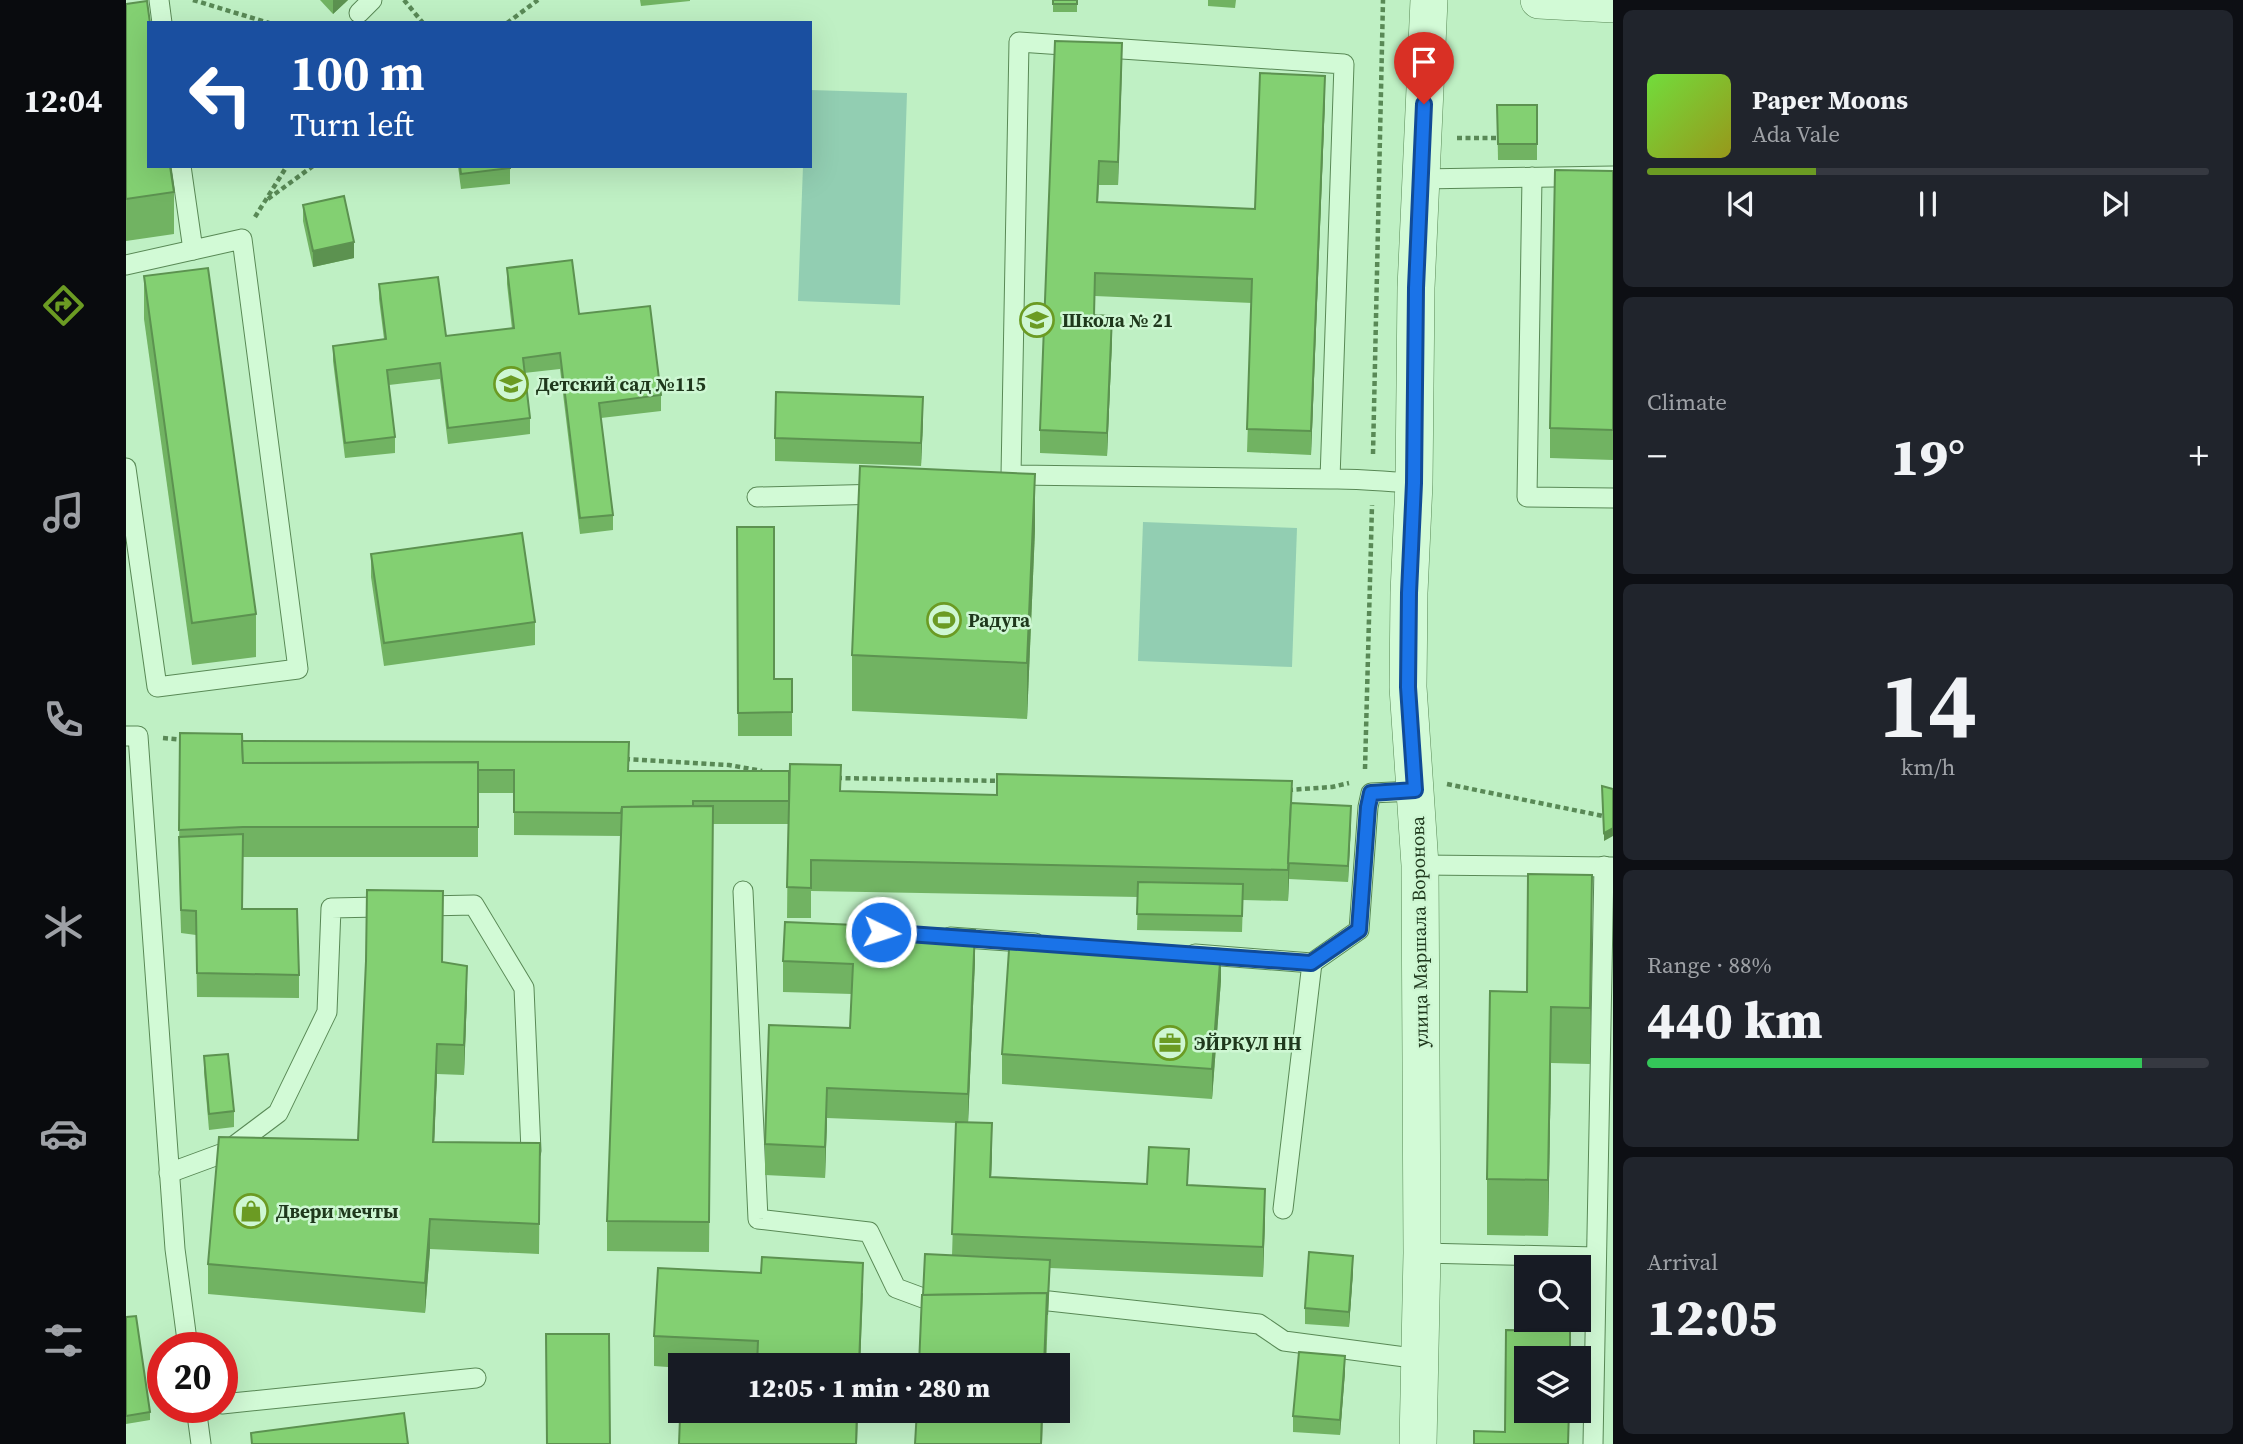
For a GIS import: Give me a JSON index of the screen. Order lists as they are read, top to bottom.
{
  "streets": {
    "street": ["улица Маршала Воронова"]
  },
  "places": {
    "school or university": ["Школа № 21", "Детский сад №115"],
    "sports": ["Радуга"],
    "office": ["ЭЙРКУЛ НН"],
    "shop": ["Двери мечты"]
  },
  "page": {
    "tabs": "12:04",
    "turn": ["100 m", "Turn left"],
    "song": ["Paper Moons", "Ada Vale"],
    "tile": [
      "Climate",
      ["14", "km/h"],
      ["Range · 88%", "440 km"],
      ["Arrival", "12:05"]
    ],
    "heat": ["−", "19°", "+"],
    "limit": "20",
    "trip": "12:05 · 1 min · 280 m"
  }
}
